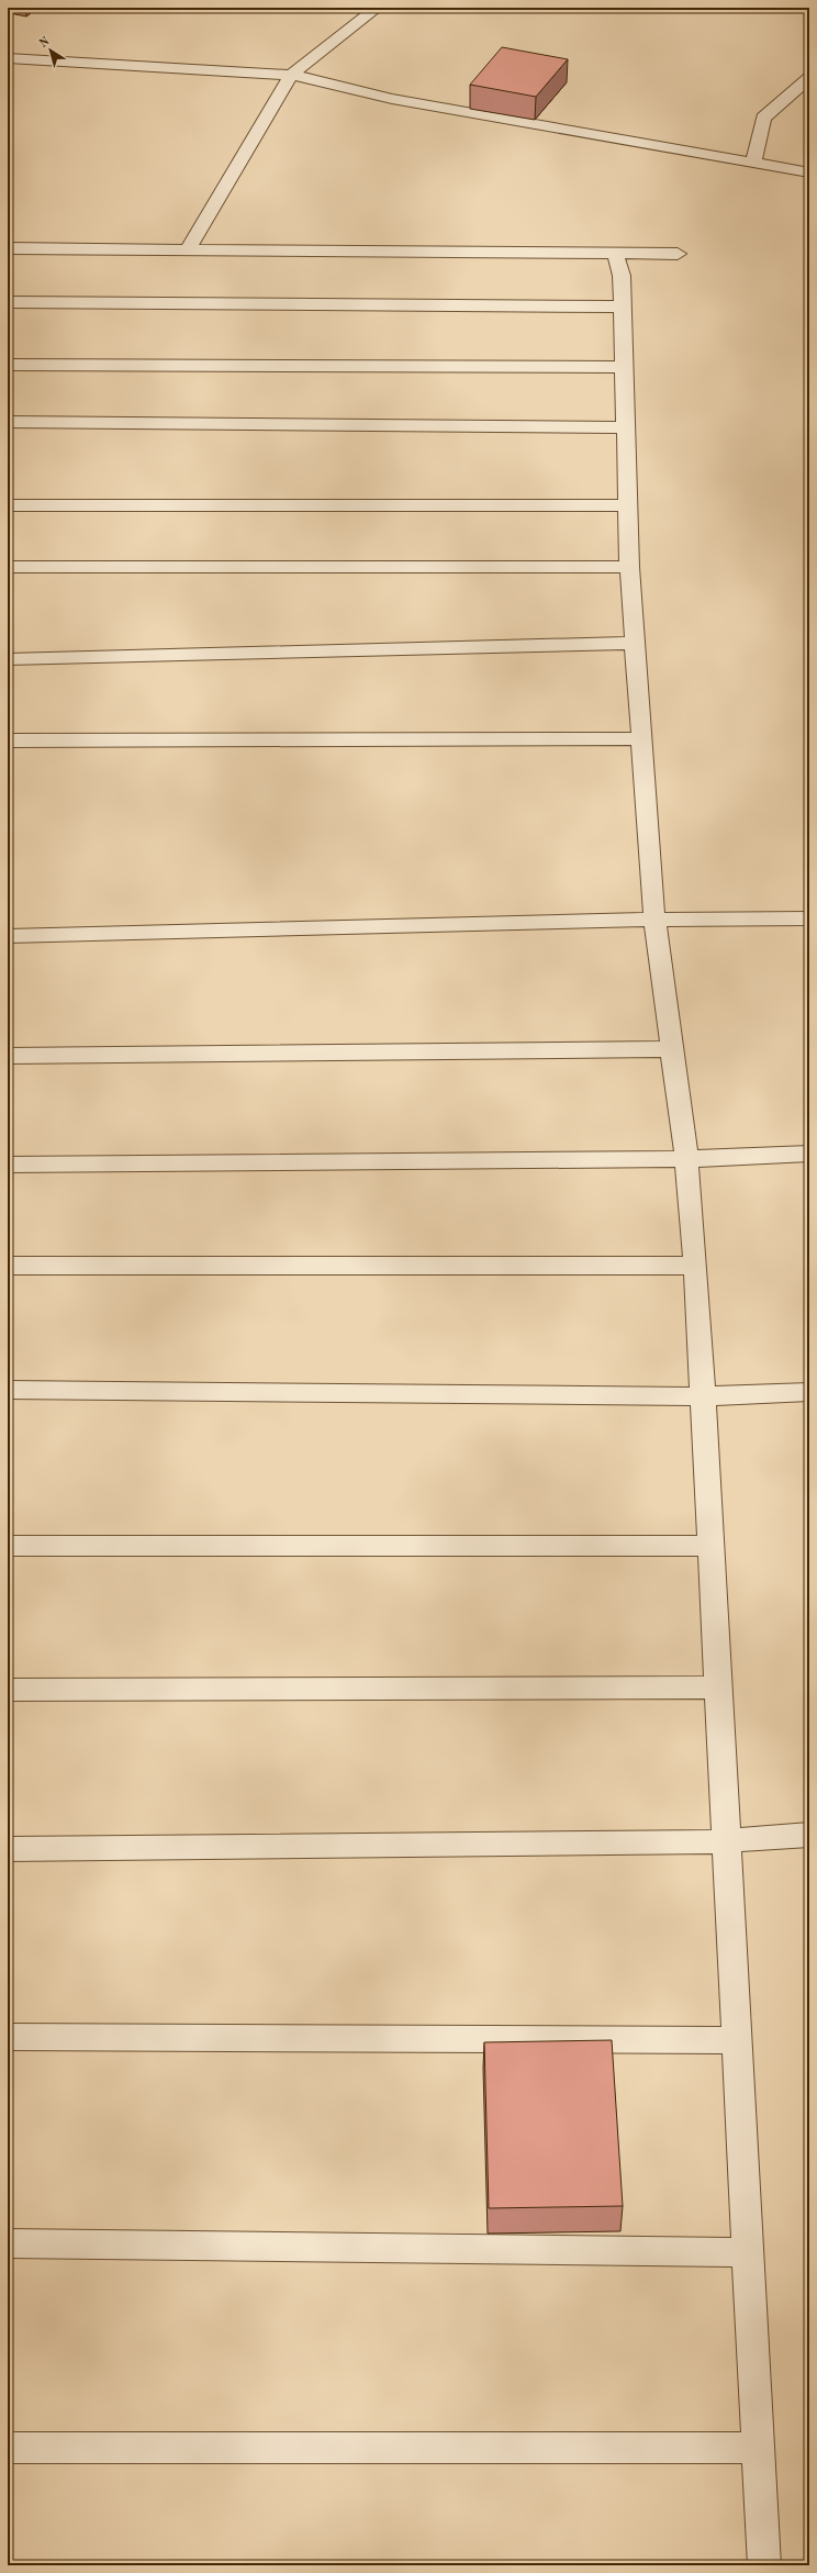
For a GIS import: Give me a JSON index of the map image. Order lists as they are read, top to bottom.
{
  "north": "top left"
}
